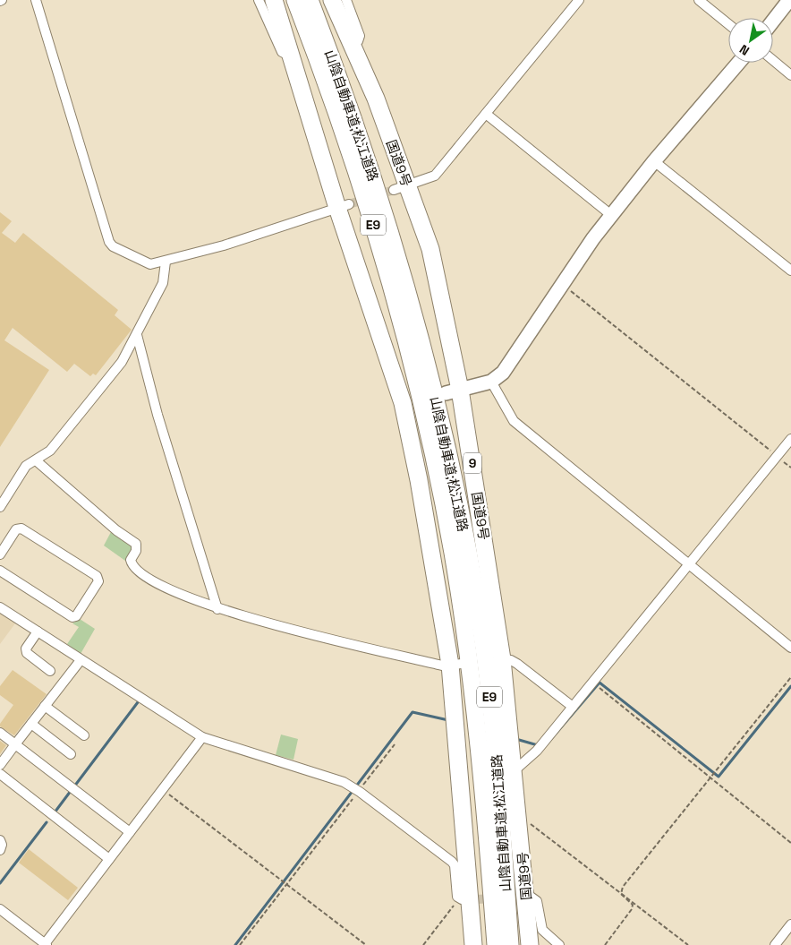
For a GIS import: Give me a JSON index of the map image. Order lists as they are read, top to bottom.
{
  "streets": {
    "highway": [
      "山陰自動車道;松江道路",
      "国道9号",
      "E9",
      "9"
    ]
  },
  "north": "bottom left"
}
